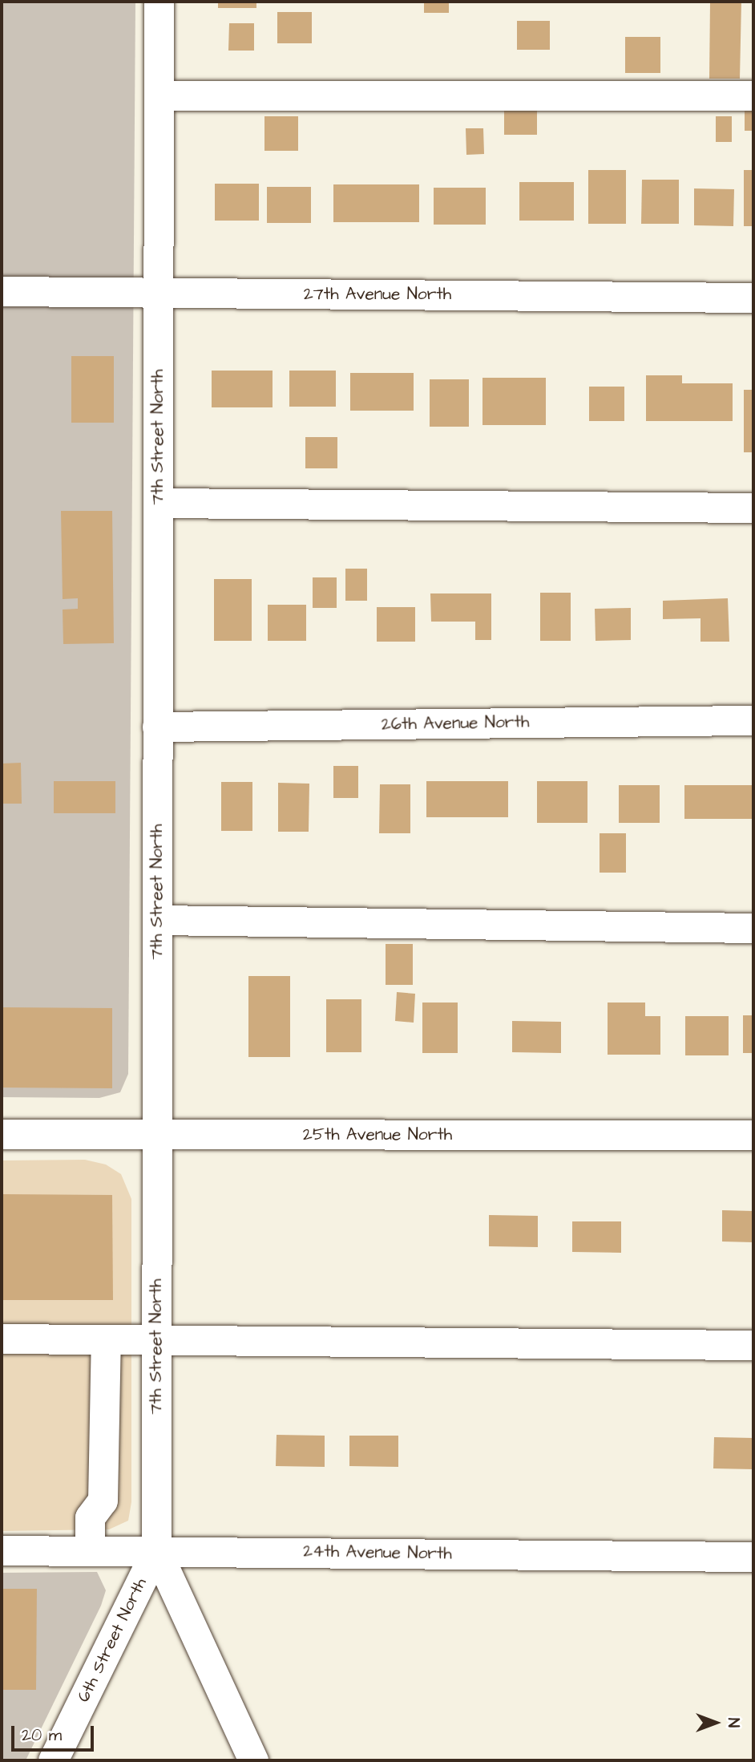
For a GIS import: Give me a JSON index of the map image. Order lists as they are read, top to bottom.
{
  "streets": {
    "street": [
      "27th Avenue North",
      "7th Street North",
      "26th Avenue North",
      "25th Avenue North",
      "24th Avenue North",
      "6th Street North"
    ]
  },
  "crossings": [
    ["27th Avenue North", "7th Street North"],
    ["7th Street North", "26th Avenue North"],
    ["7th Street North", "25th Avenue North"],
    ["7th Street North", "24th Avenue North"],
    ["7th Street North", "6th Street North"],
    ["24th Avenue North", "6th Street North"]
  ],
  "scale_bar": "20 m",
  "north": "right"
}
